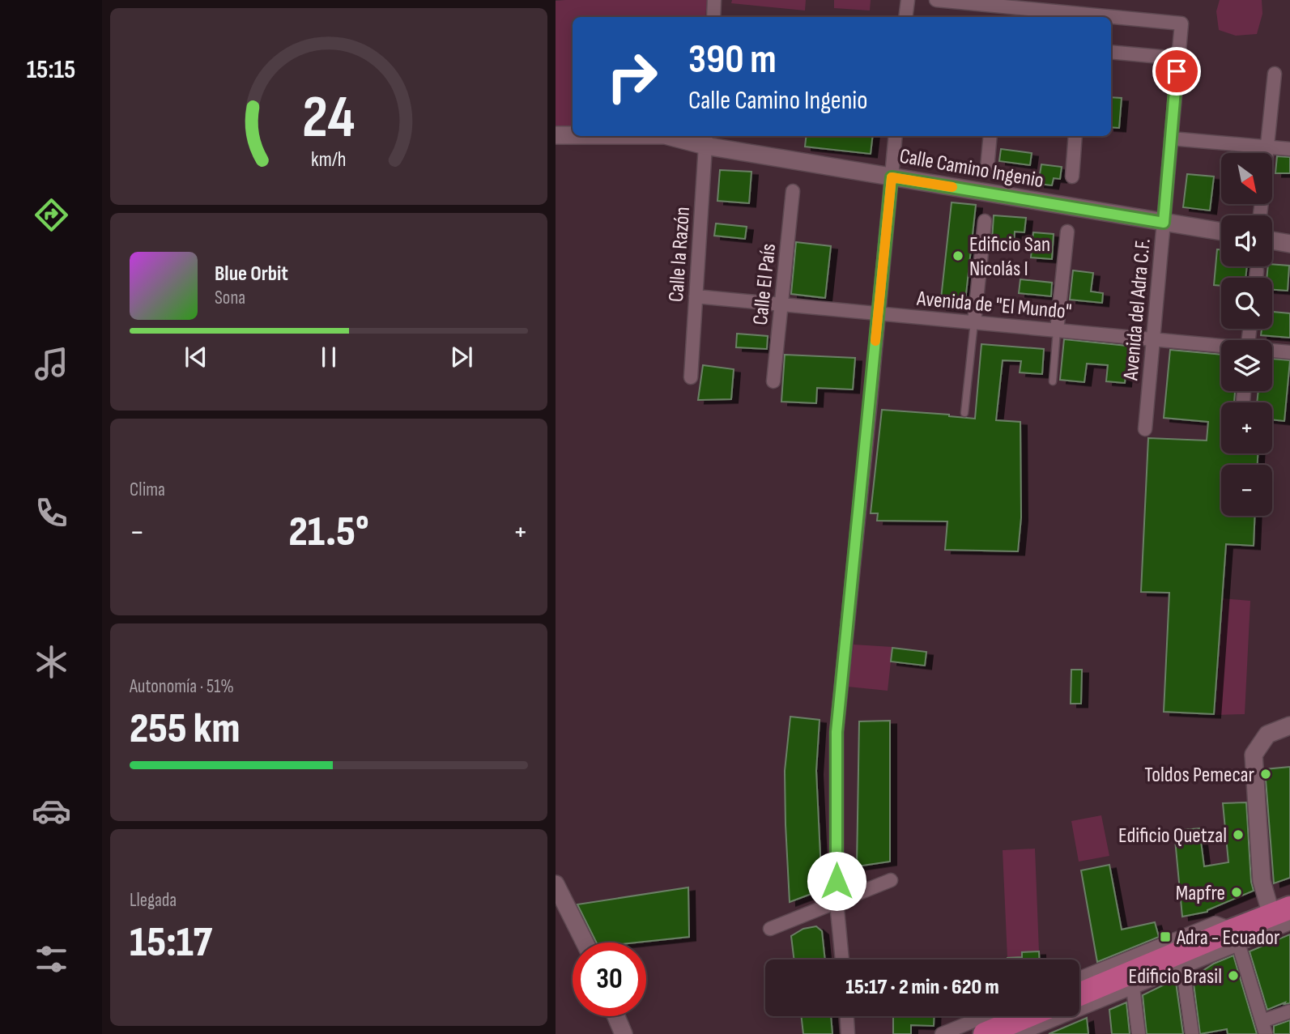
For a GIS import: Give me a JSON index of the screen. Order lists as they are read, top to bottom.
{
  "streets": {
    "street": [
      "Calle Camino Ingenio",
      "Calle la Razón",
      "Calle El País",
      "Avenida de \"El Mundo\"",
      "Avenida del Adra C.F."
    ]
  },
  "crossings": [
    ["Calle Camino Ingenio", "Calle la Razón"],
    ["Calle Camino Ingenio", "Avenida del Adra C.F."],
    ["Calle la Razón", "Avenida de \"El Mundo\""],
    ["Calle El País", "Avenida de \"El Mundo\""],
    ["Avenida de \"El Mundo\"", "Avenida del Adra C.F."]
  ],
  "places": {
    "other": [
      "Edificio San Nicolás I",
      "Toldos Pemecar",
      "Edificio Quetzal",
      "Mapfre",
      "Edificio Brasil"
    ],
    "transit": ["Adra - Ecuador"]
  },
  "north": "bottom right",
  "page": {
    "tabs": "15:15",
    "turn": ["390 m", "Calle Camino Ingenio"],
    "map_buttons": ["+", "−"],
    "song": ["Blue Orbit", "Sona"],
    "tile": [
      "Clima",
      ["Autonomía · 51%", "255 km"],
      ["Llegada", "15:17"]
    ],
    "heat": ["−", "21.5°", "+"],
    "limit": "30",
    "trip": "15:17 · 2 min · 620 m",
    "gauge": ["24", "km/h"]
  }
}
